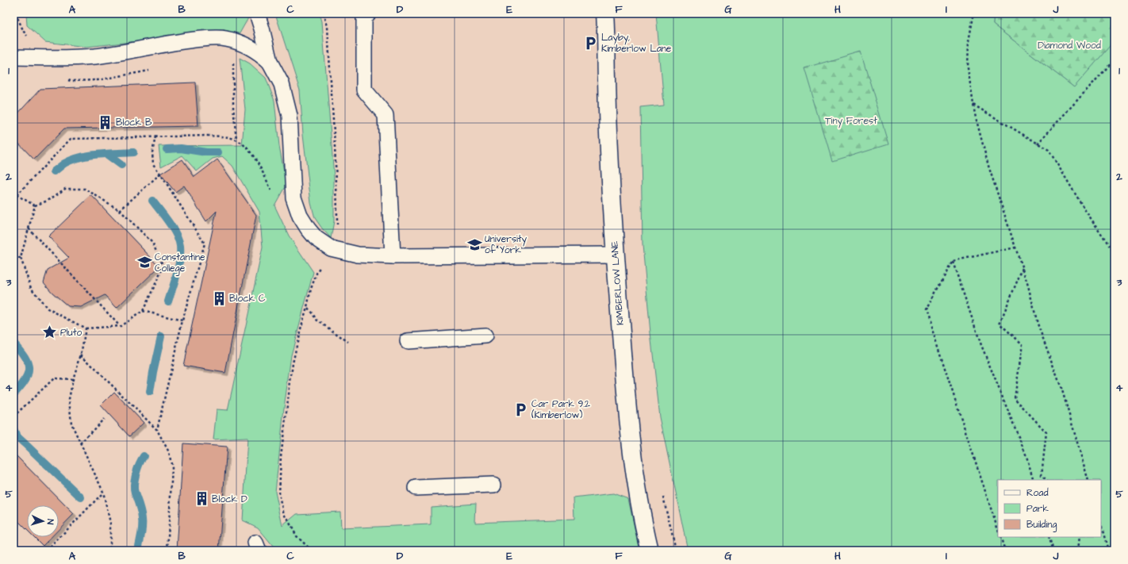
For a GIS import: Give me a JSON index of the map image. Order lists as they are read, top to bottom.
{
  "streets": {
    "street": ["KIMBERLOW LANE"]
  },
  "parks": ["Diamond Wood", "Tiny Forest"],
  "places": {
    "parking": ["Layby, Kimberlow Lane", "Car Park 9.2 (Kimberlow)"],
    "building": ["Block B", "Block C", "Block D"],
    "school or university": ["University of York", "Constantine College"],
    "place": ["Pluto"]
  },
  "legend": ["Road", "Park", "Building"],
  "north": "right",
  "grid": {
    "columns": [
      "A",
      "B",
      "C",
      "D",
      "E",
      "F",
      "G",
      "H",
      "I",
      "J"
    ],
    "rows": [
      "1",
      "2",
      "3",
      "4",
      "5"
    ]
  }
}
